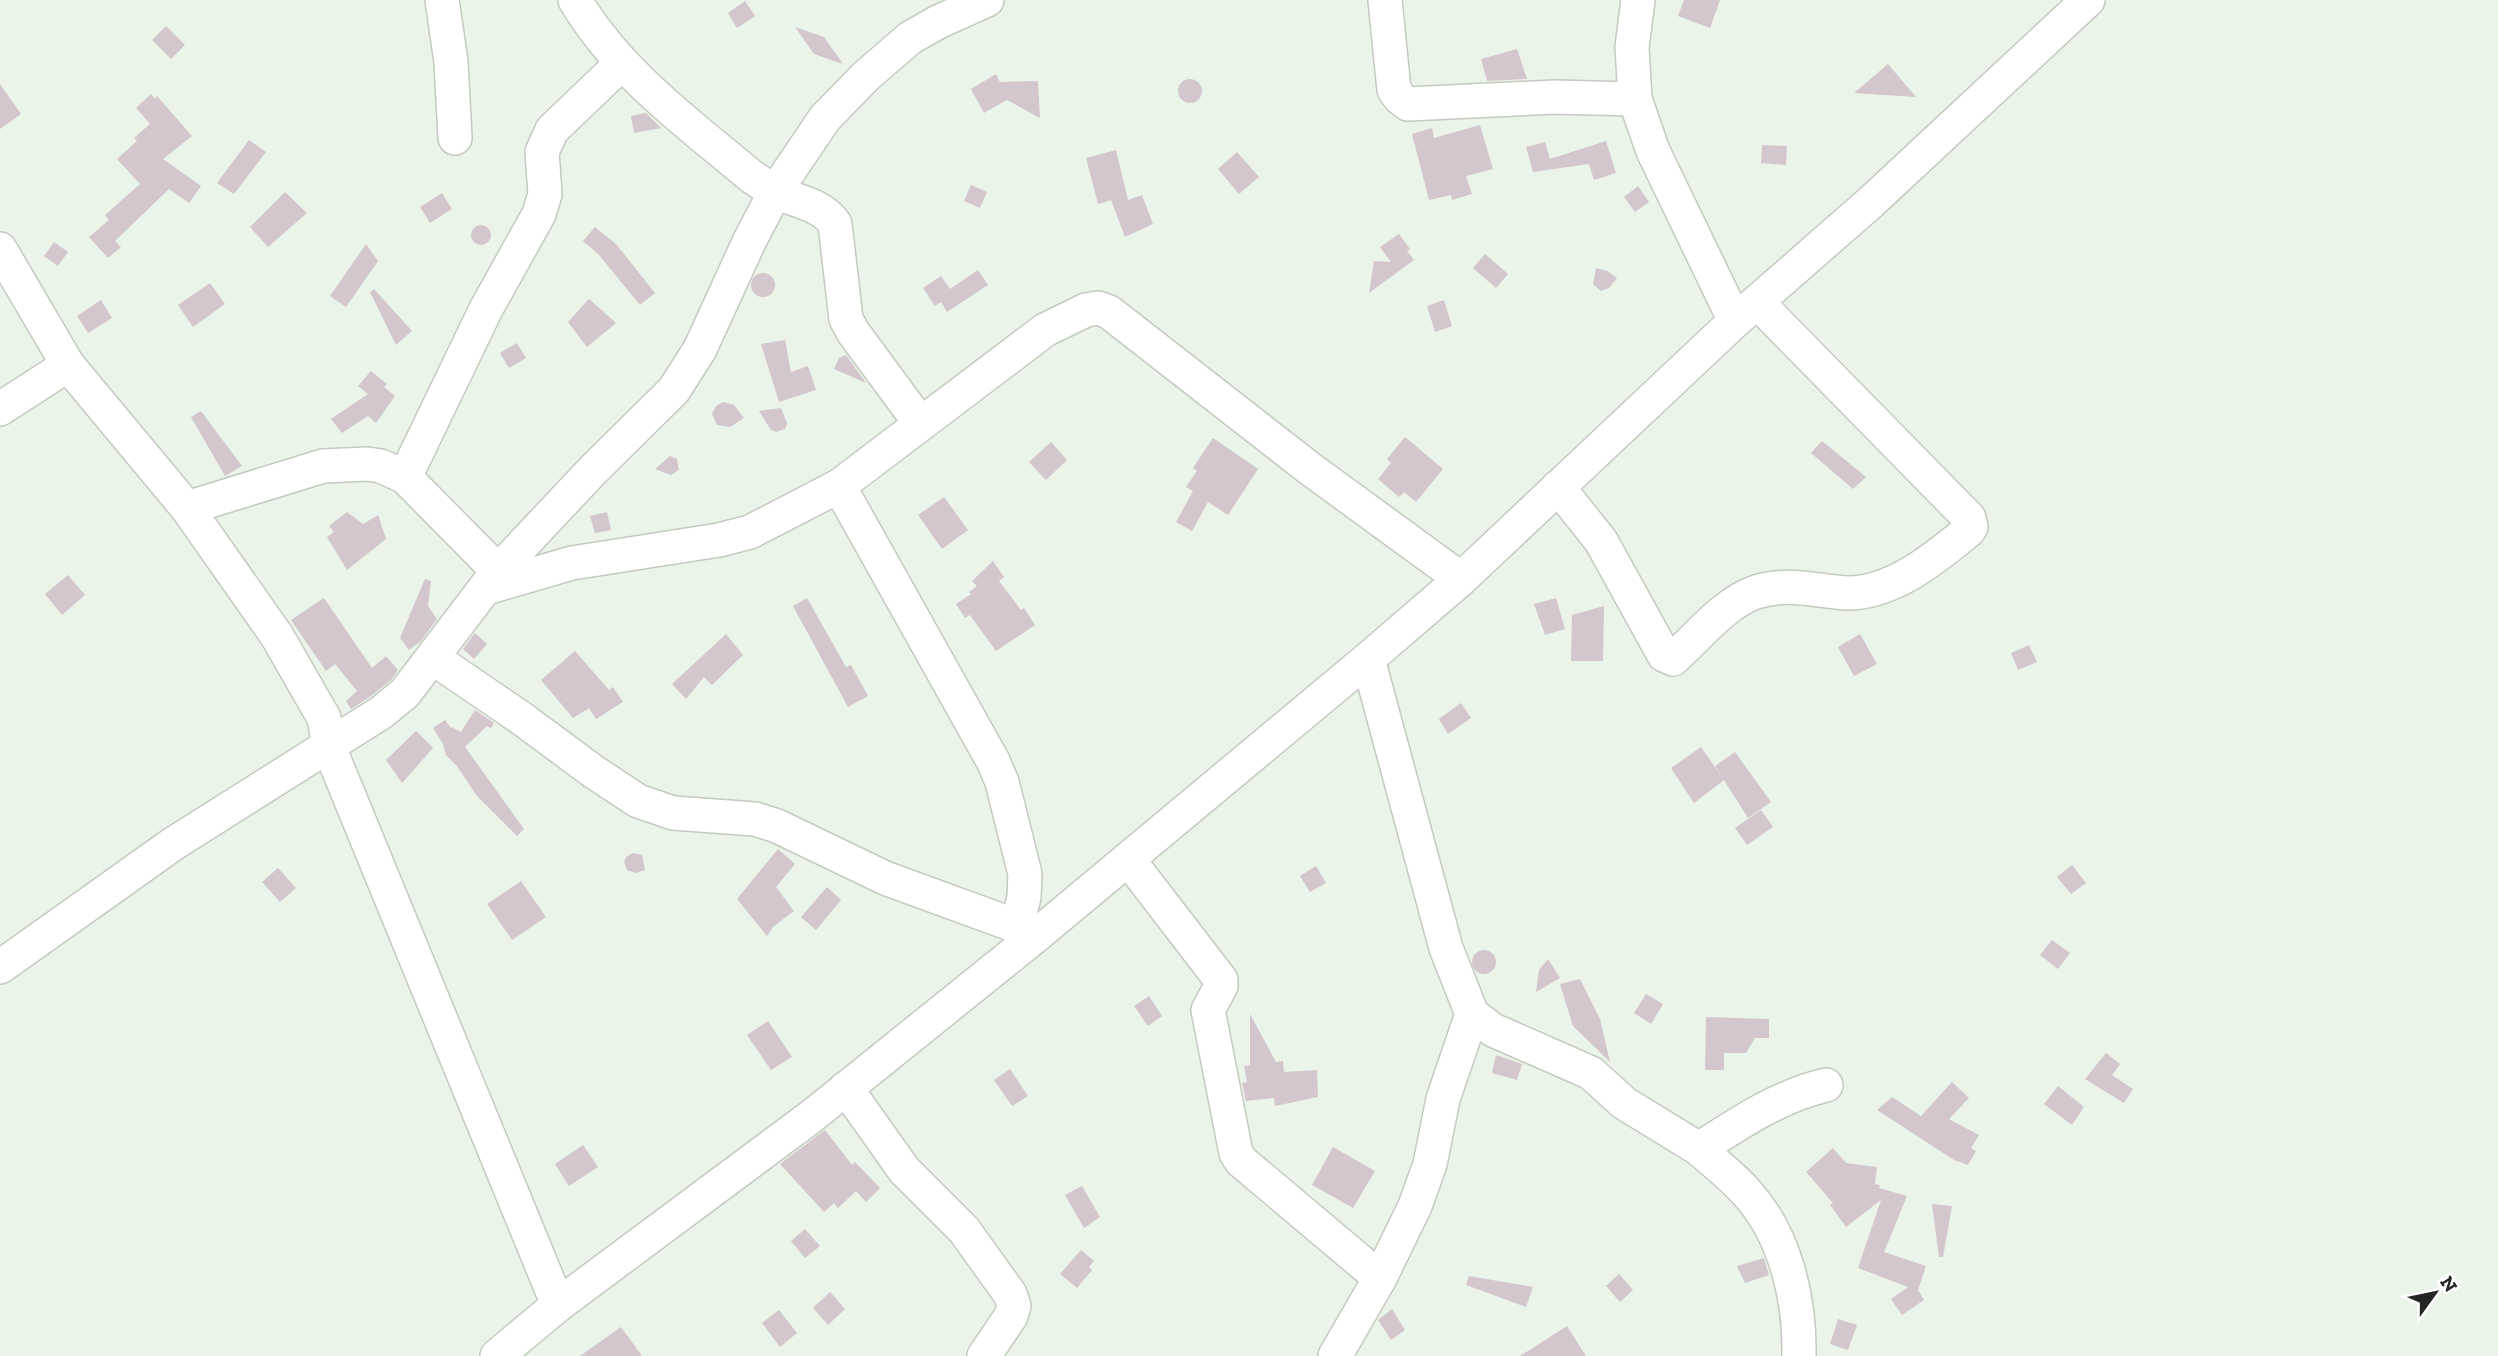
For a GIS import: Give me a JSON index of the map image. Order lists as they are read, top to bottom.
{
  "north": "top right"
}
